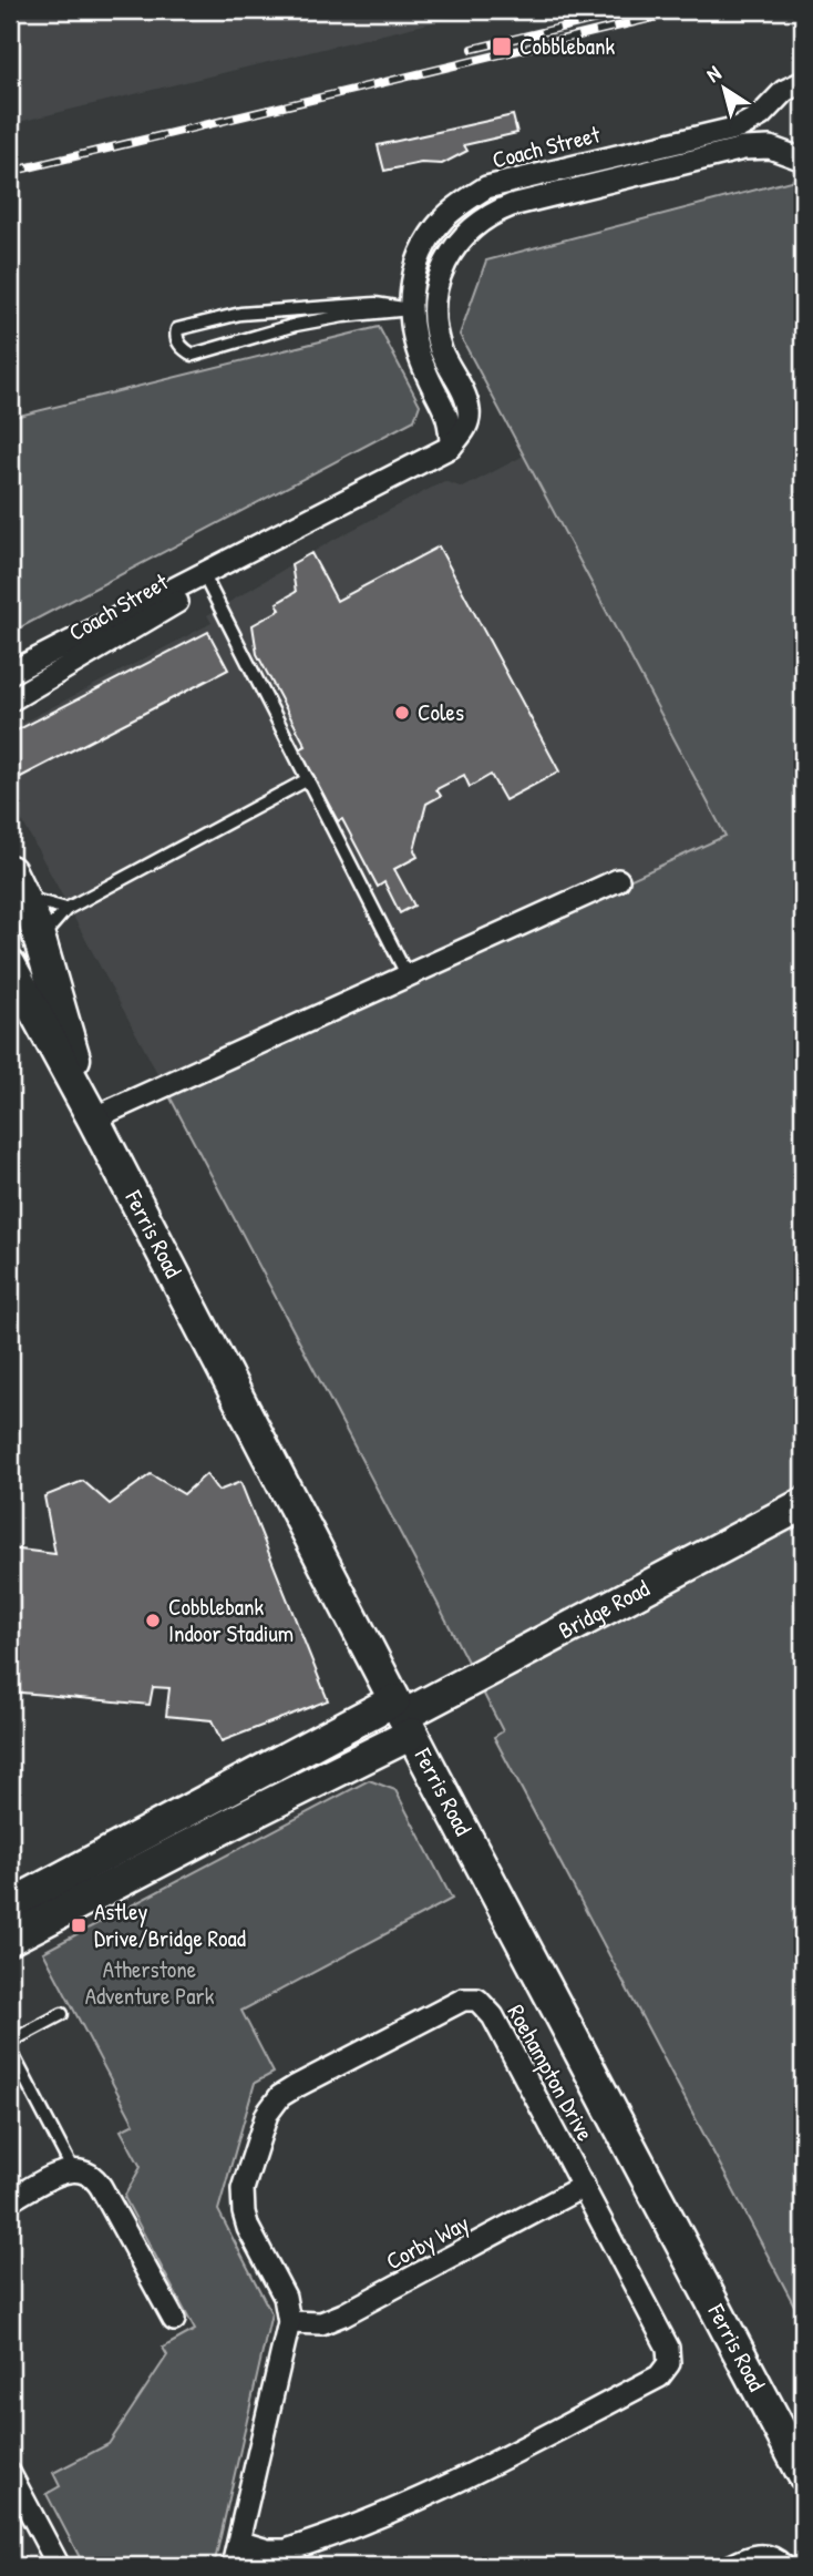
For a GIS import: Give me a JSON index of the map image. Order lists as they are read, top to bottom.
{
  "streets": {
    "street": [
      "Coach Street",
      "Ferris Road",
      "Bridge Road",
      "Roehampton Drive",
      "Corby Way"
    ]
  },
  "crossings": [
    ["Ferris Road", "Bridge Road"],
    ["Roehampton Drive", "Corby Way"]
  ],
  "parks": ["Atherstone Adventure Park"],
  "places": {
    "transit": ["Cobblebank", "Astley Drive/Bridge Road"],
    "other": ["Coles", "Cobblebank Indoor Stadium"]
  },
  "north": "top left"
}
